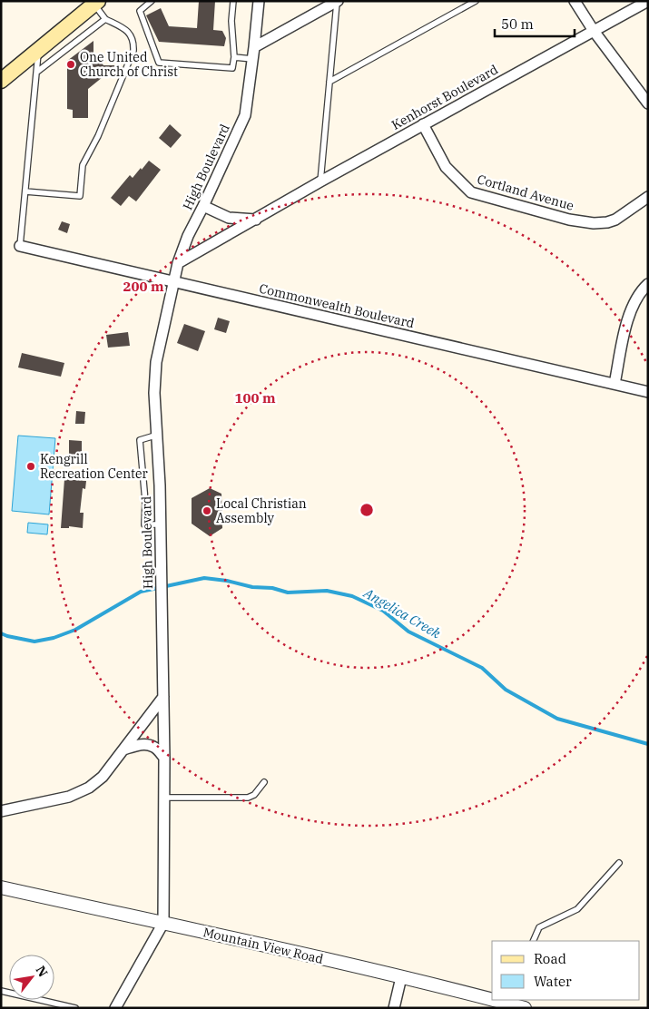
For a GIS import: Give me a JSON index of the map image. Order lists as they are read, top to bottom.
{
  "streets": {
    "street": [
      "Kenhorst Boulevard",
      "High Boulevard",
      "Cortland Avenue",
      "Commonwealth Boulevard",
      "Mountain View Road"
    ]
  },
  "crossings": [
    ["Kenhorst Boulevard", "High Boulevard"],
    ["Kenhorst Boulevard", "Cortland Avenue"],
    ["High Boulevard", "Commonwealth Boulevard"],
    ["High Boulevard", "Mountain View Road"]
  ],
  "water": ["Angelica Creek"],
  "places": ["One United Church of Christ", "Kengrill Recreation Center", "Local Christian Assembly"],
  "legend": ["Road", "Water"],
  "scale_bar": "50 m",
  "north": "top right",
  "rings": ["200 m", "100 m"]
}
